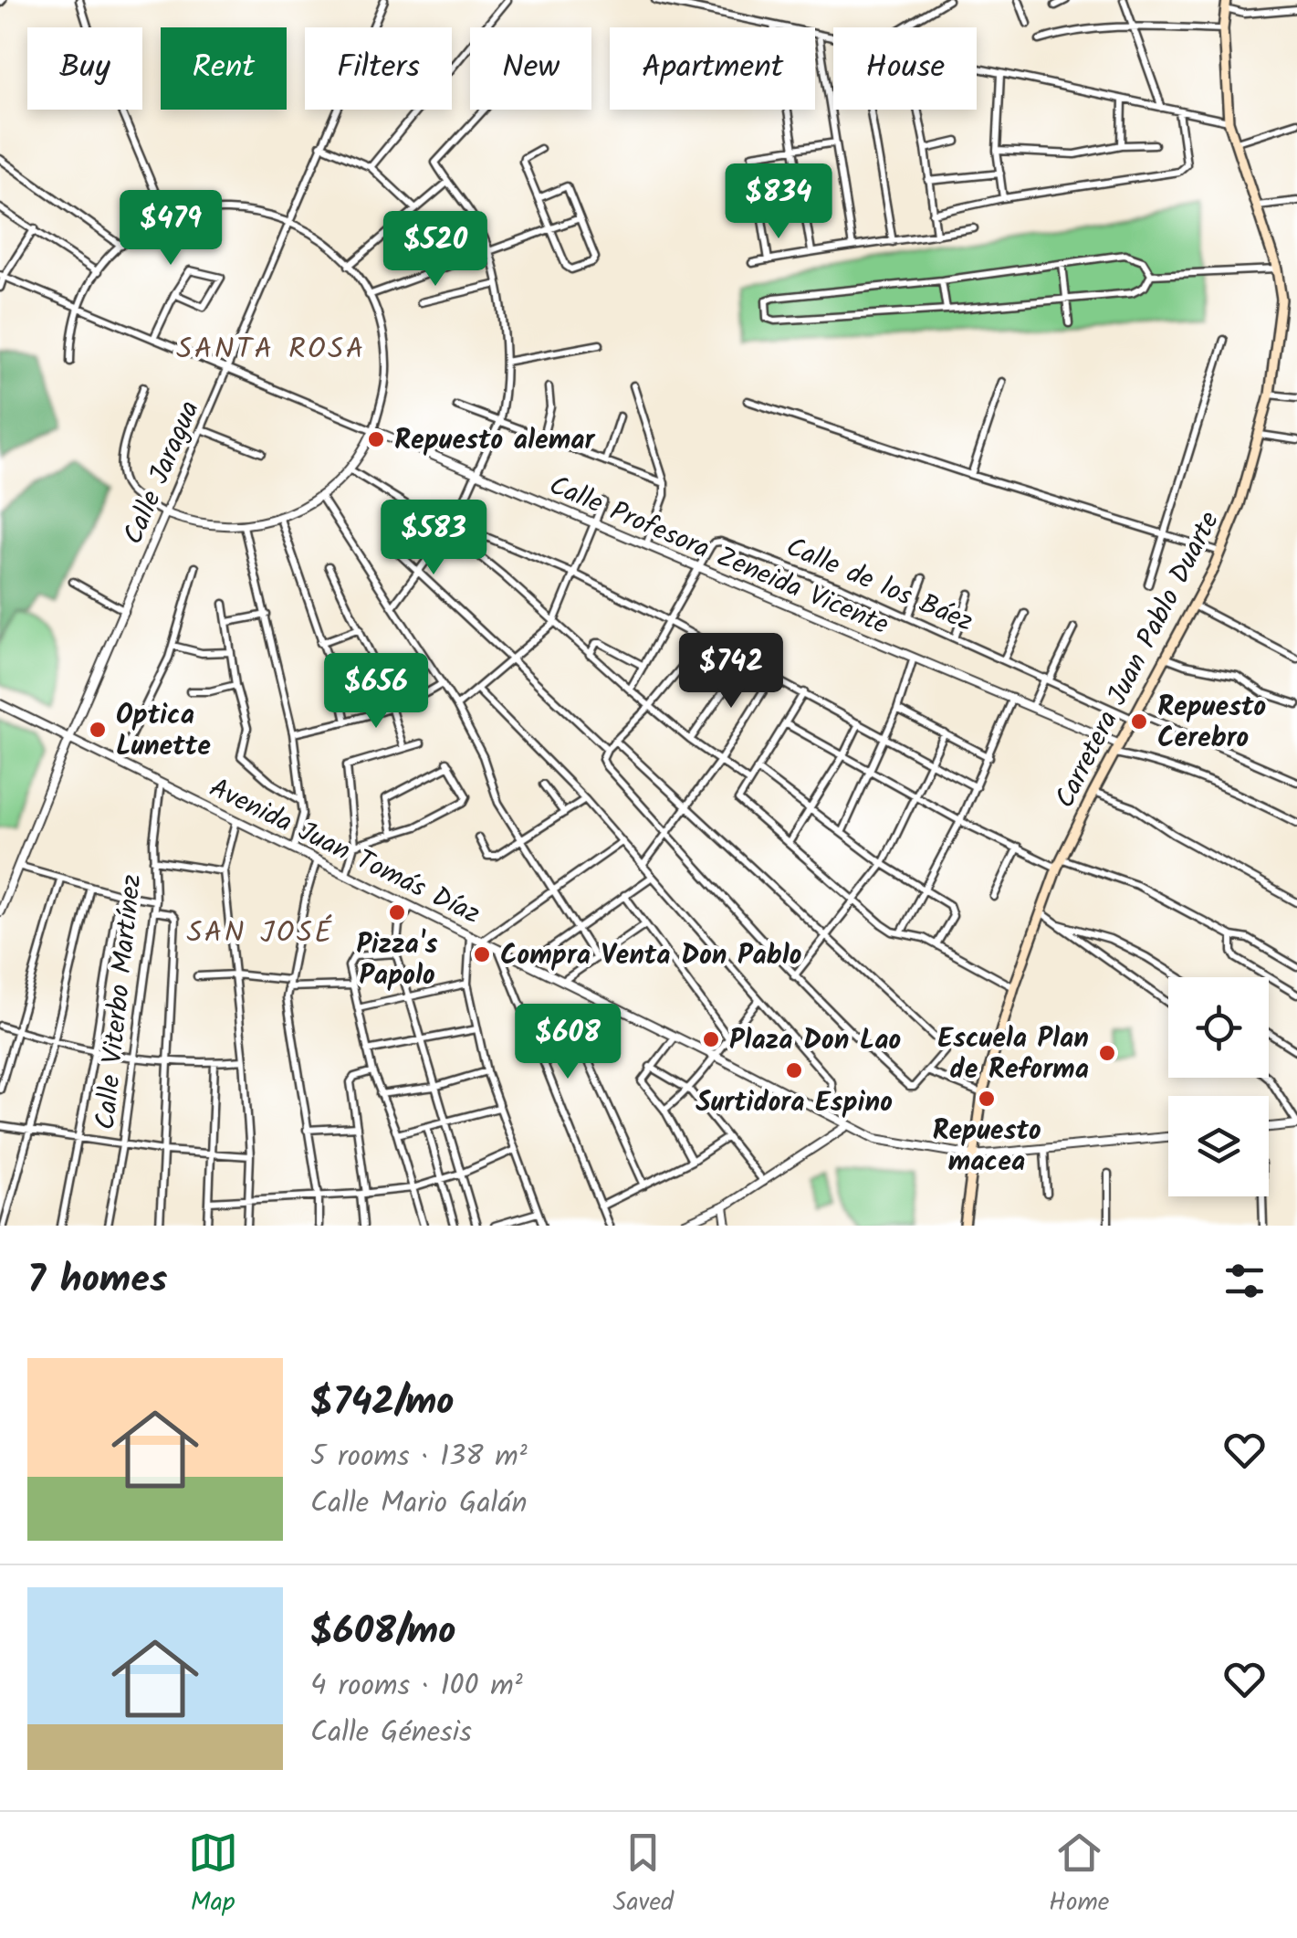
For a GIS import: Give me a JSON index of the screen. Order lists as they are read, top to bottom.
{
  "streets": {
    "main road": ["Carretera Juan Pablo Duarte"],
    "street": [
      "Calle Jaragua",
      "Calle Profesora Zeneida Vicente",
      "Calle de los Báez",
      "Avenida Juan Tomás Díaz",
      "Calle Viterbo Martínez"
    ]
  },
  "crossings": [
    ["Calle Jaragua", "Calle Profesora Zeneida Vicente"],
    ["Calle Jaragua", "Avenida Juan Tomás Díaz"],
    ["Calle Profesora Zeneida Vicente", "Calle de los Báez"],
    ["Calle Profesora Zeneida Vicente", "Carretera Juan Pablo Duarte"],
    ["Calle de los Báez", "Carretera Juan Pablo Duarte"],
    ["Carretera Juan Pablo Duarte", "Avenida Juan Tomás Díaz"],
    ["Avenida Juan Tomás Díaz", "Calle Viterbo Martínez"]
  ],
  "districts": ["SANTA ROSA", "SAN JOSÉ"],
  "places": [
    "Repuesto alemar",
    "Repuesto Cerebro",
    "Optica Lunette",
    "Pizza's Papolo",
    "Compra Venta Don Pablo",
    "Plaza Don Lao",
    "Escuela Plan de Reforma",
    "Surtidora Espino",
    "Repuesto macea"
  ],
  "page": {
    "chip": [
      "Buy",
      "Rent",
      "Filters",
      "New",
      "Apartment",
      "House"
    ],
    "price": [
      "$834",
      "$479",
      "$520",
      "$583",
      "$742",
      "$656",
      "$608"
    ],
    "heading": "7 homes",
    "list": [
      {
        "name": "$742/mo",
        "note": "5 rooms · 138 m² · Calle Mario Galán"
      },
      {
        "name": "$608/mo",
        "note": "4 rooms · 100 m² · Calle Génesis"
      }
    ],
    "tabs": ["Map", "Saved", "Home"]
  }
}
